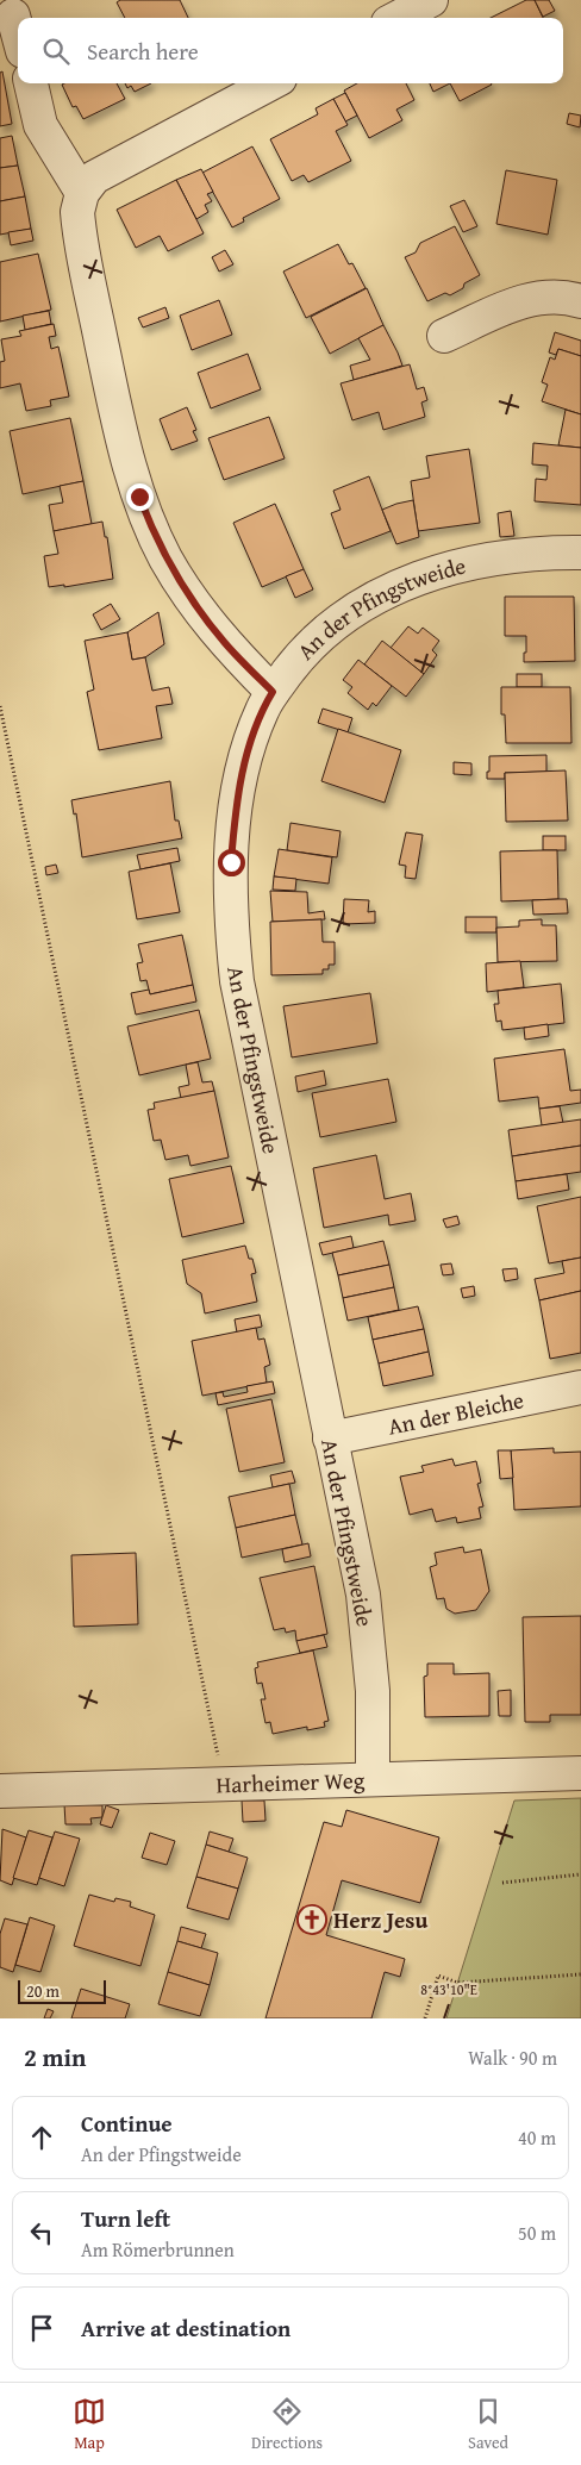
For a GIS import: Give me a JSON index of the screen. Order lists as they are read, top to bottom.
{
  "streets": {
    "street": ["An der Pfingstweide", "An der Bleiche", "Harheimer Weg"]
  },
  "crossings": [
    ["An der Pfingstweide", "An der Bleiche"],
    ["An der Pfingstweide", "Harheimer Weg"]
  ],
  "places": {
    "church": ["Herz Jesu"]
  },
  "scale_bar": "20 m",
  "page": {
    "search": "Search here",
    "scale": "20 m",
    "heading": ["2 min", "Walk · 90 m"],
    "list": [
      ["Continue", "An der Pfingstweide", "40 m"],
      ["Turn left", "Am Römerbrunnen", "50 m"],
      "Arrive at destination"
    ],
    "nav": ["Map", "Directions", "Saved"]
  },
  "coordinates": ["8°43'10\"E"]
}
